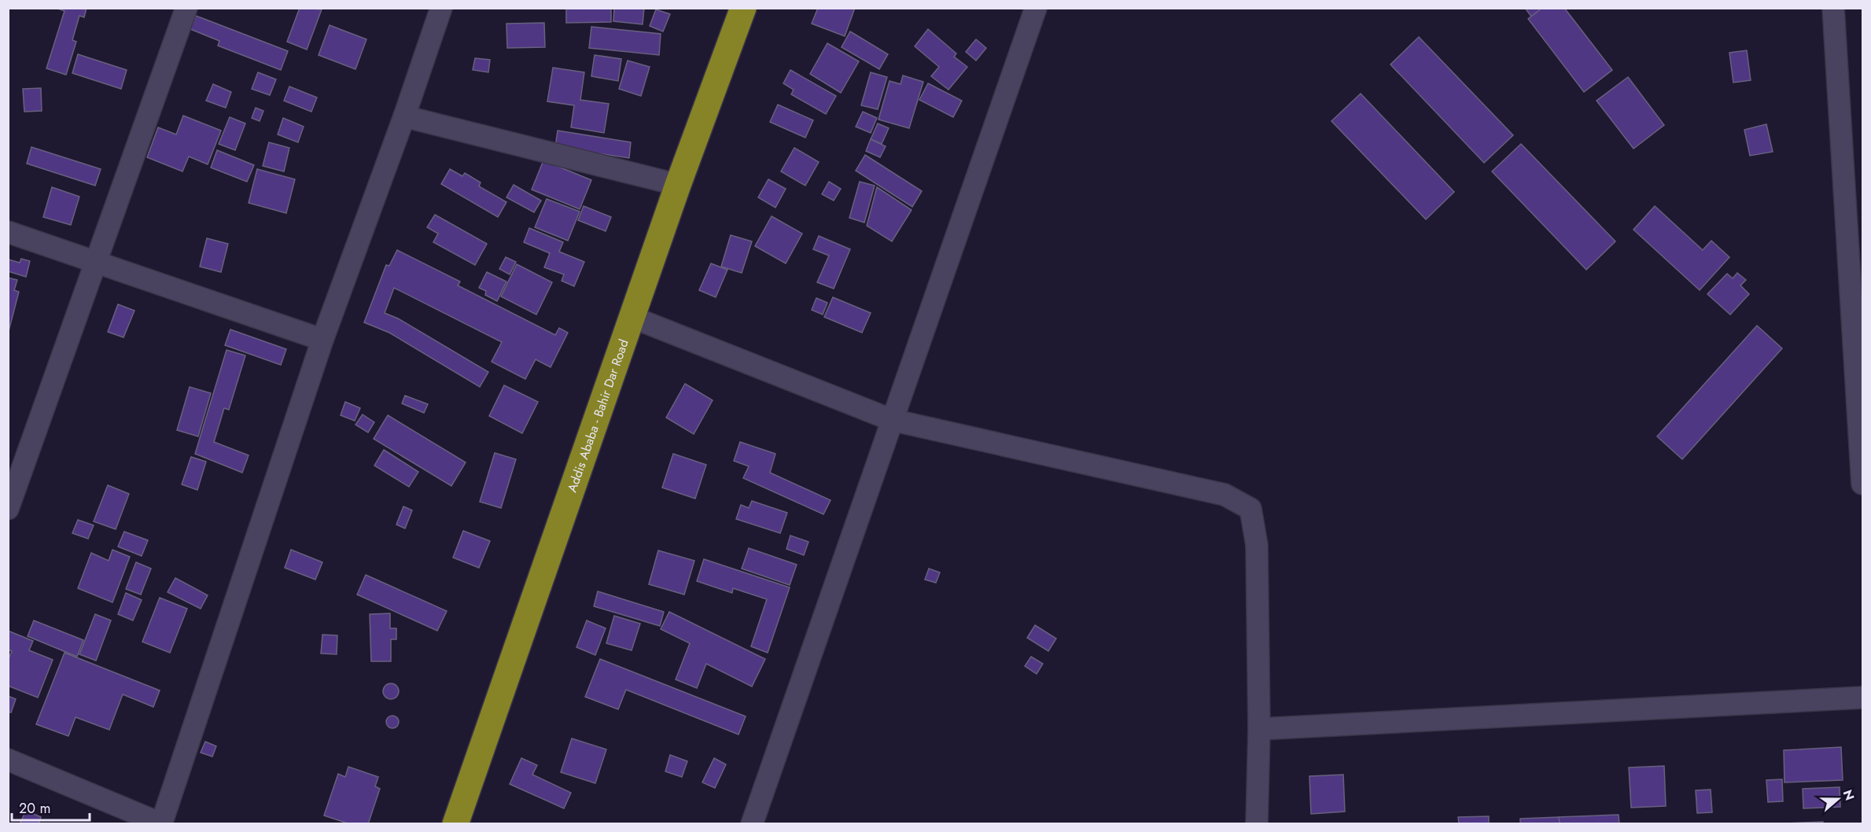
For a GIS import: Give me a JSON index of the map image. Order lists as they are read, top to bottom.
{
  "streets": {
    "highway": ["Addis Ababa - Bahir Dar Road"]
  },
  "scale_bar": "20 m",
  "north": "right"
}
